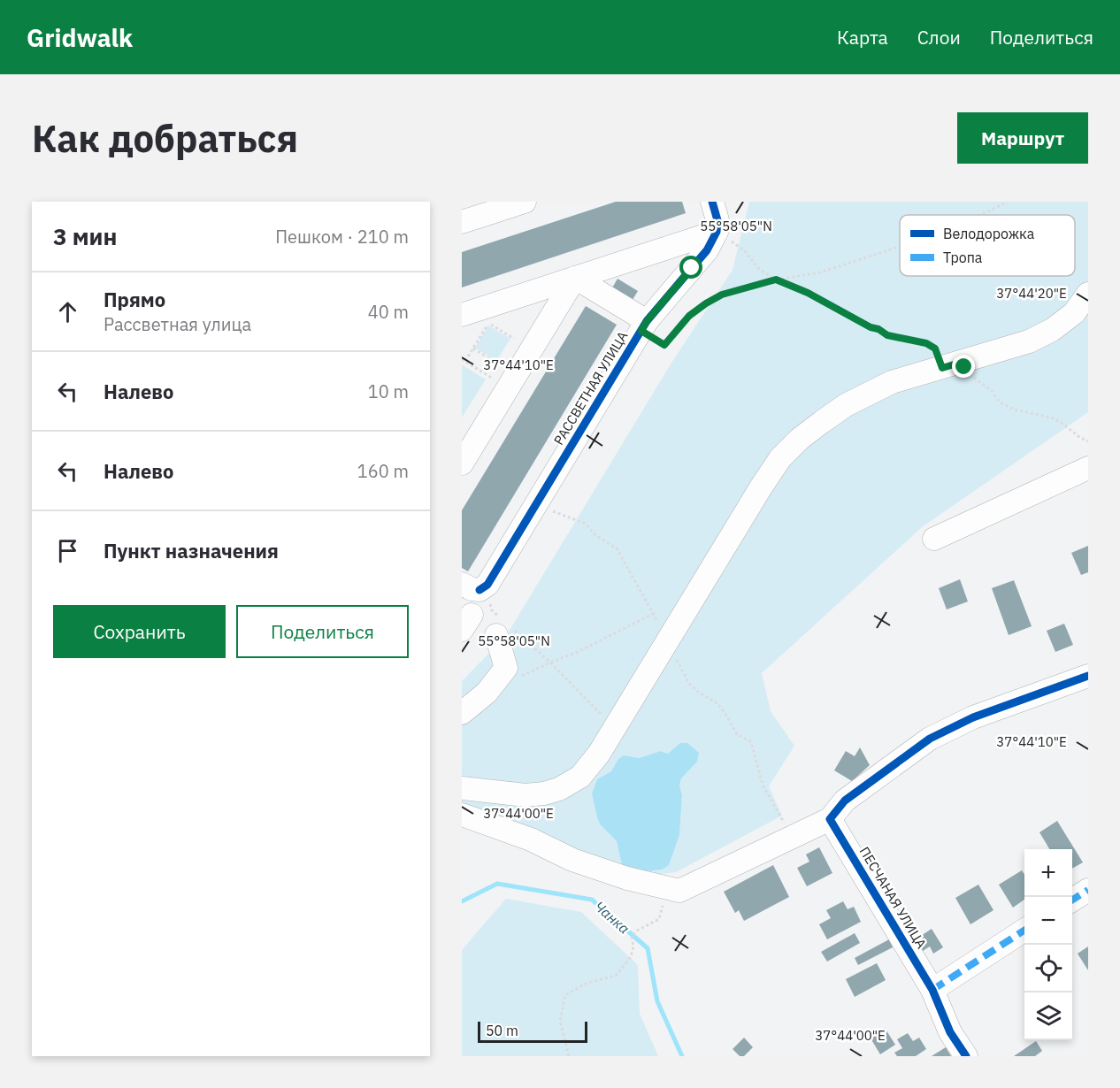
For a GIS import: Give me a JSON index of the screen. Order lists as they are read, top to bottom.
{
  "streets": {
    "street": ["РАССВЕТНАЯ УЛИЦА", "ПЕСЧАНАЯ УЛИЦА"]
  },
  "water": ["Чанка"],
  "legend": ["Велодорожка", "Тропа"],
  "scale_bar": "50 m",
  "page": {
    "header": "Gridwalk",
    "nav": ["Карта", "Слои", "Поделиться"],
    "buttons": [
      "Маршрут",
      ["Сохранить", "Поделиться"]
    ],
    "title": "Как добраться",
    "heading": ["3 мин", "Пешком · 210 m"],
    "list": [
      ["Прямо", "Рассветная улица", "40 m"],
      ["Налево", "10 m"],
      ["Налево", "160 m"],
      "Пункт назначения"
    ],
    "map_buttons": ["+", "−"],
    "scale": "50 m"
  },
  "coordinates": [
    "55°58'05\"N",
    "37°44'20\"E",
    "37°44'10\"E",
    "37°44'00\"E"
  ]
}
